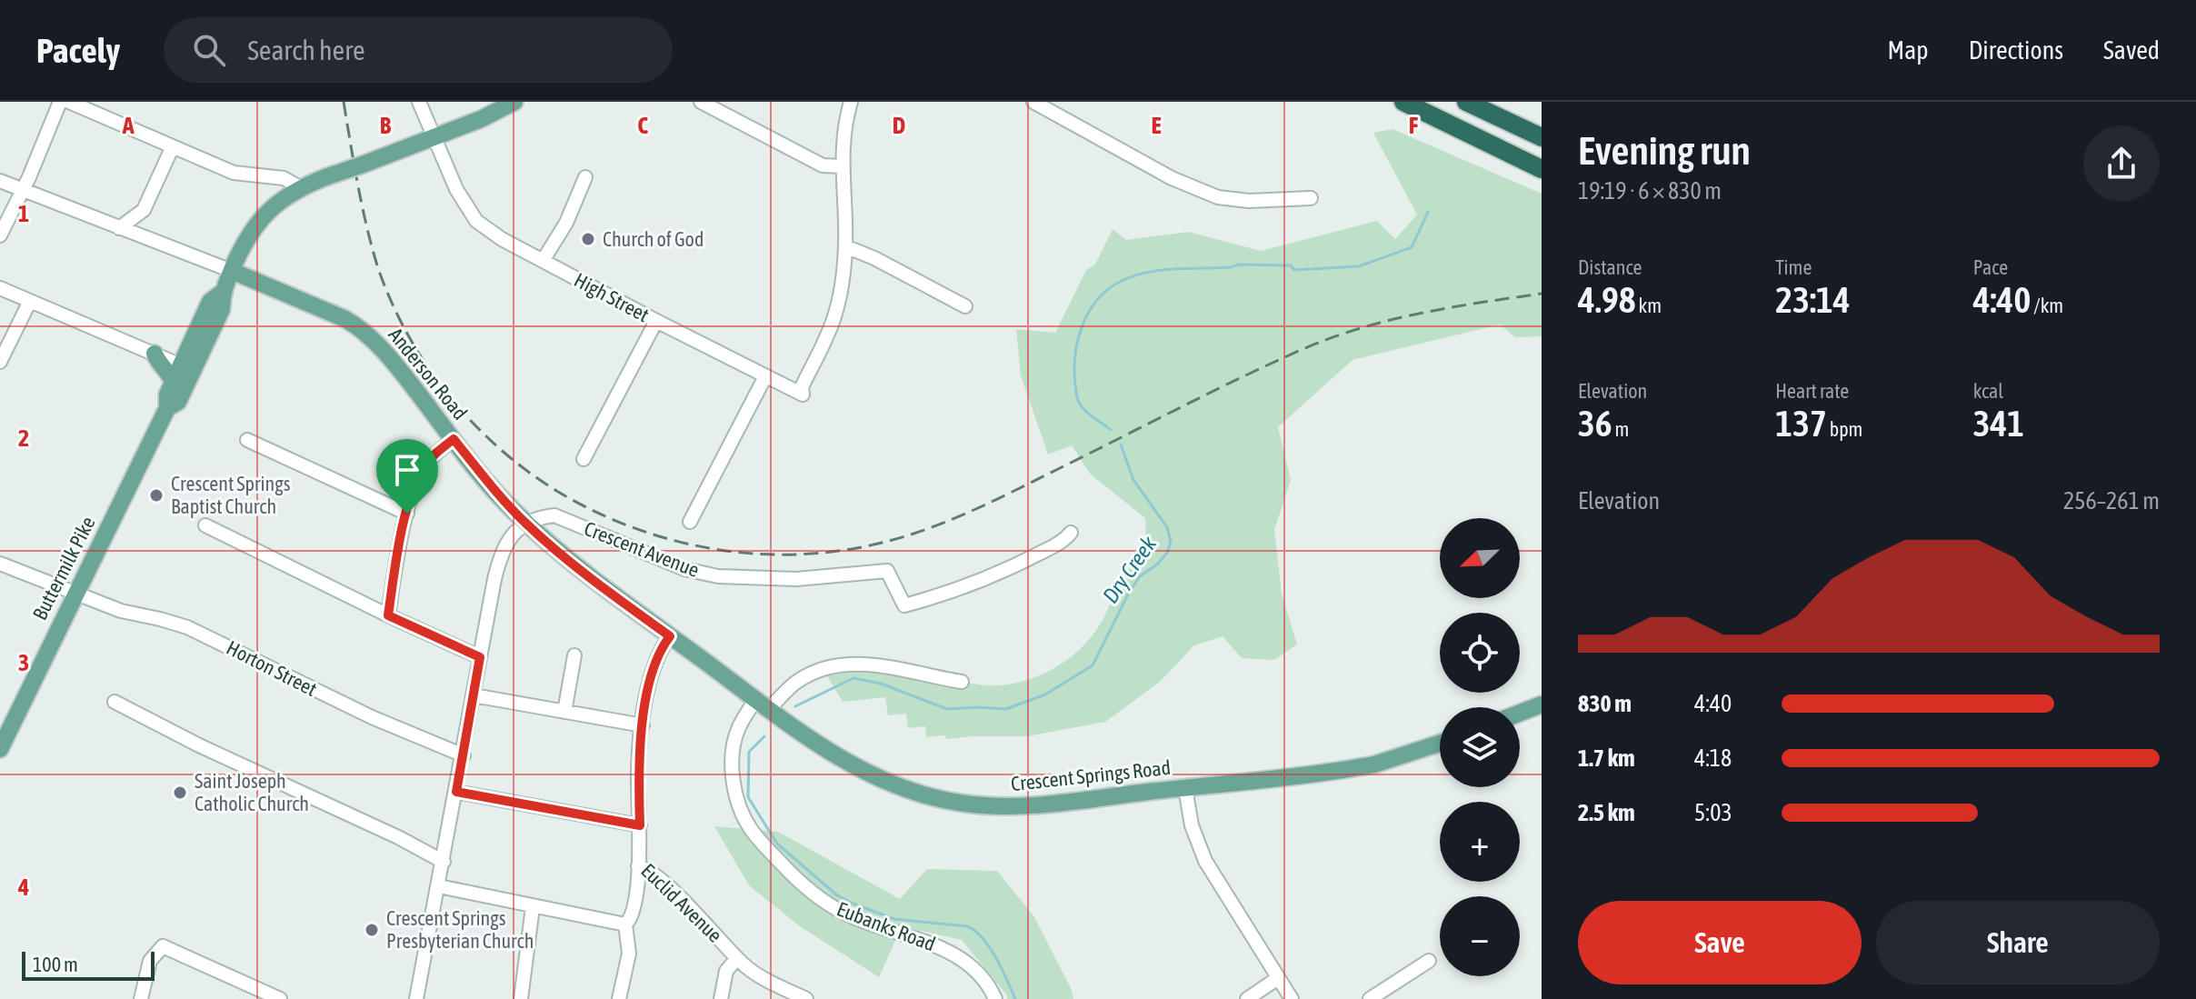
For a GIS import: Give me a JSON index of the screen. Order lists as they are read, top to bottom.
{
  "streets": {
    "main road": ["Anderson Road", "Buttermilk Pike", "Crescent Springs Road"],
    "street": [
      "High Street",
      "Crescent Avenue",
      "Horton Street",
      "Euclid Avenue",
      "Eubanks Road"
    ]
  },
  "crossings": [
    ["High Street", "Buttermilk Pike"],
    ["Anderson Road", "Crescent Avenue"],
    ["Anderson Road", "Buttermilk Pike"],
    ["Anderson Road", "Crescent Springs Road"],
    ["Anderson Road", "Euclid Avenue"],
    ["Anderson Road", "Eubanks Road"],
    ["Buttermilk Pike", "Horton Street"],
    ["Crescent Springs Road", "Eubanks Road"]
  ],
  "water": ["Dry Creek"],
  "places": [
    "Church of God",
    "Crescent Springs Baptist Church",
    "Saint Joseph Catholic Church",
    "Crescent Springs Presbyterian Church"
  ],
  "scale_bar": "100 m",
  "north": "bottom left",
  "page": {
    "header": "Pacely",
    "search": "Search here",
    "nav": ["Map", "Directions", "Saved"],
    "heading": ["Evening run", "19:19 · 6 × 830 m"],
    "stats": [
      ["Distance", "4.98 km"],
      ["Time", "23:14"],
      ["Pace", "4:40 /km"],
      ["Elevation", "36 m"],
      ["Heart rate", "137 bpm"],
      ["kcal", "341"]
    ],
    "chart": ["Elevation", "256–261 m"],
    "map_buttons": ["+", "−"],
    "list": [
      {
        "name": "830 m",
        "note": "4:40"
      },
      {
        "name": "1.7 km",
        "note": "4:18"
      },
      {
        "name": "2.5 km",
        "note": "5:03"
      }
    ],
    "buttons": ["Save", "Share"],
    "scale": "100 m"
  },
  "grid": {
    "columns": [
      "A",
      "B",
      "C",
      "D",
      "E",
      "F"
    ],
    "rows": [
      "1",
      "2",
      "3",
      "4"
    ]
  }
}
